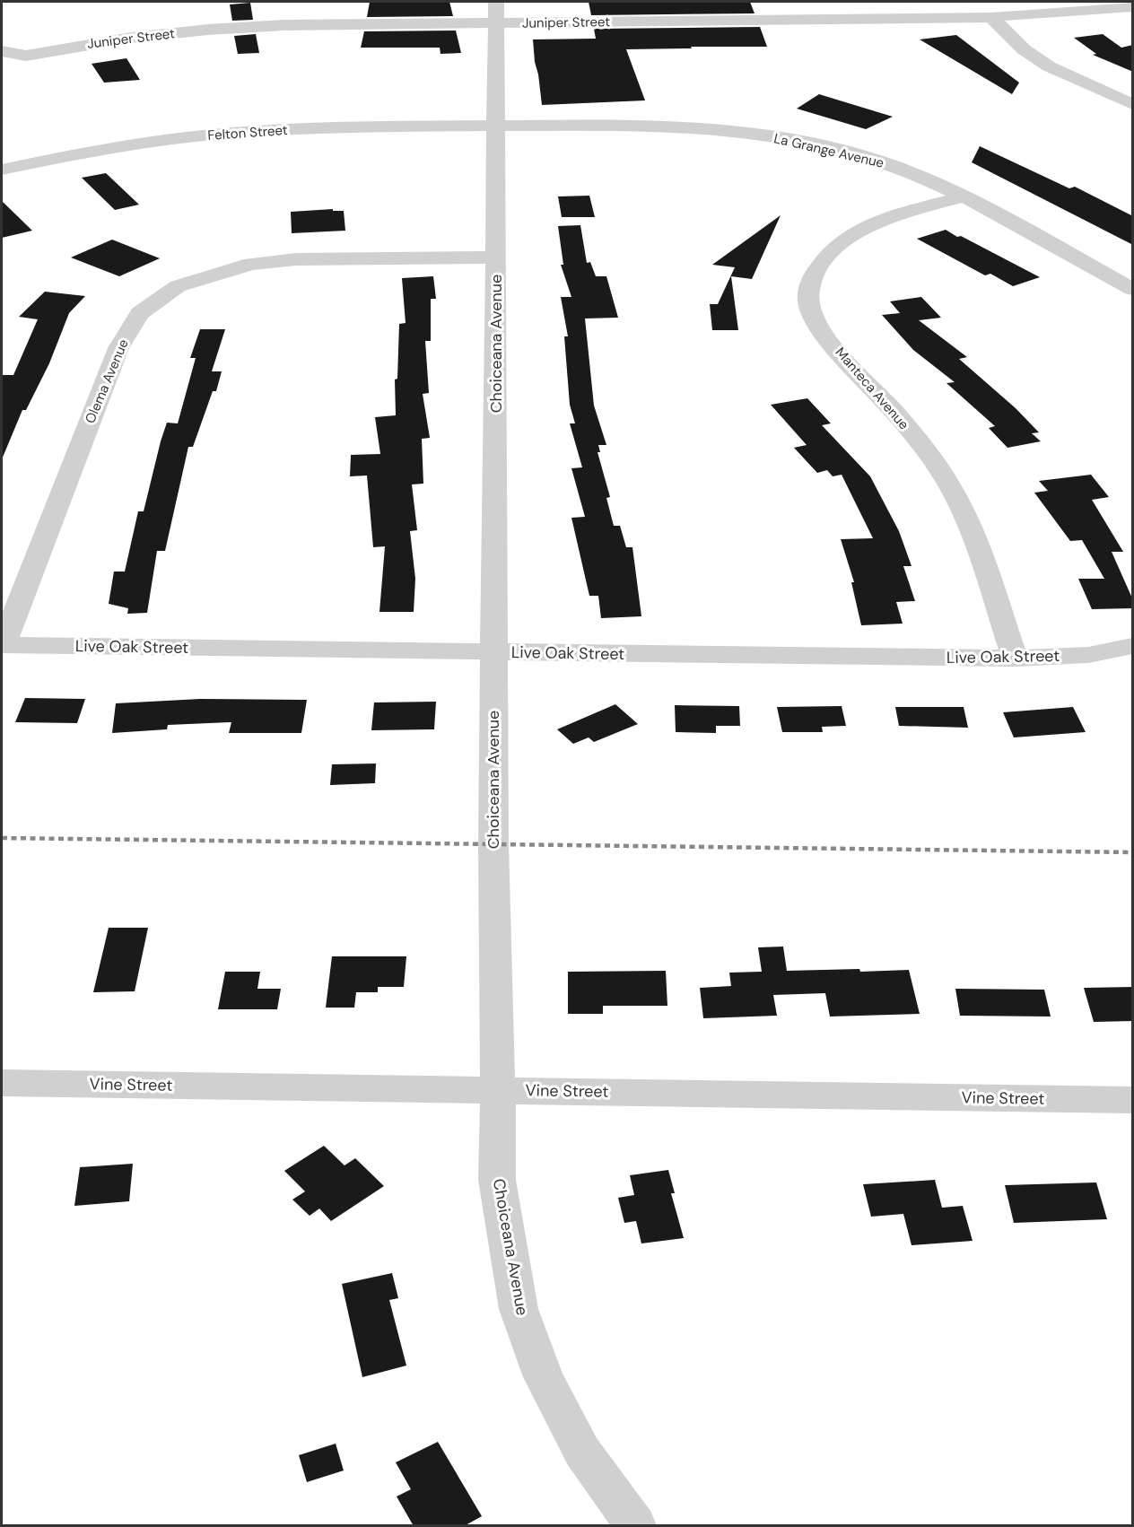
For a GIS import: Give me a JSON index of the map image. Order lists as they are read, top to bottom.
{
  "streets": {
    "street": [
      "Juniper Street",
      "Felton Street",
      "La Grange Avenue",
      "Choiceana Avenue",
      "Olema Avenue",
      "Manteca Avenue",
      "Live Oak Street",
      "Vine Street"
    ]
  },
  "crossings": [
    ["Juniper Street", "Choiceana Avenue"],
    ["Felton Street", "La Grange Avenue"],
    ["Felton Street", "Choiceana Avenue"],
    ["La Grange Avenue", "Choiceana Avenue"],
    ["La Grange Avenue", "Manteca Avenue"],
    ["Choiceana Avenue", "Olema Avenue"],
    ["Choiceana Avenue", "Live Oak Street"],
    ["Choiceana Avenue", "Vine Street"],
    ["Olema Avenue", "Live Oak Street"],
    ["Manteca Avenue", "Live Oak Street"]
  ]
}
